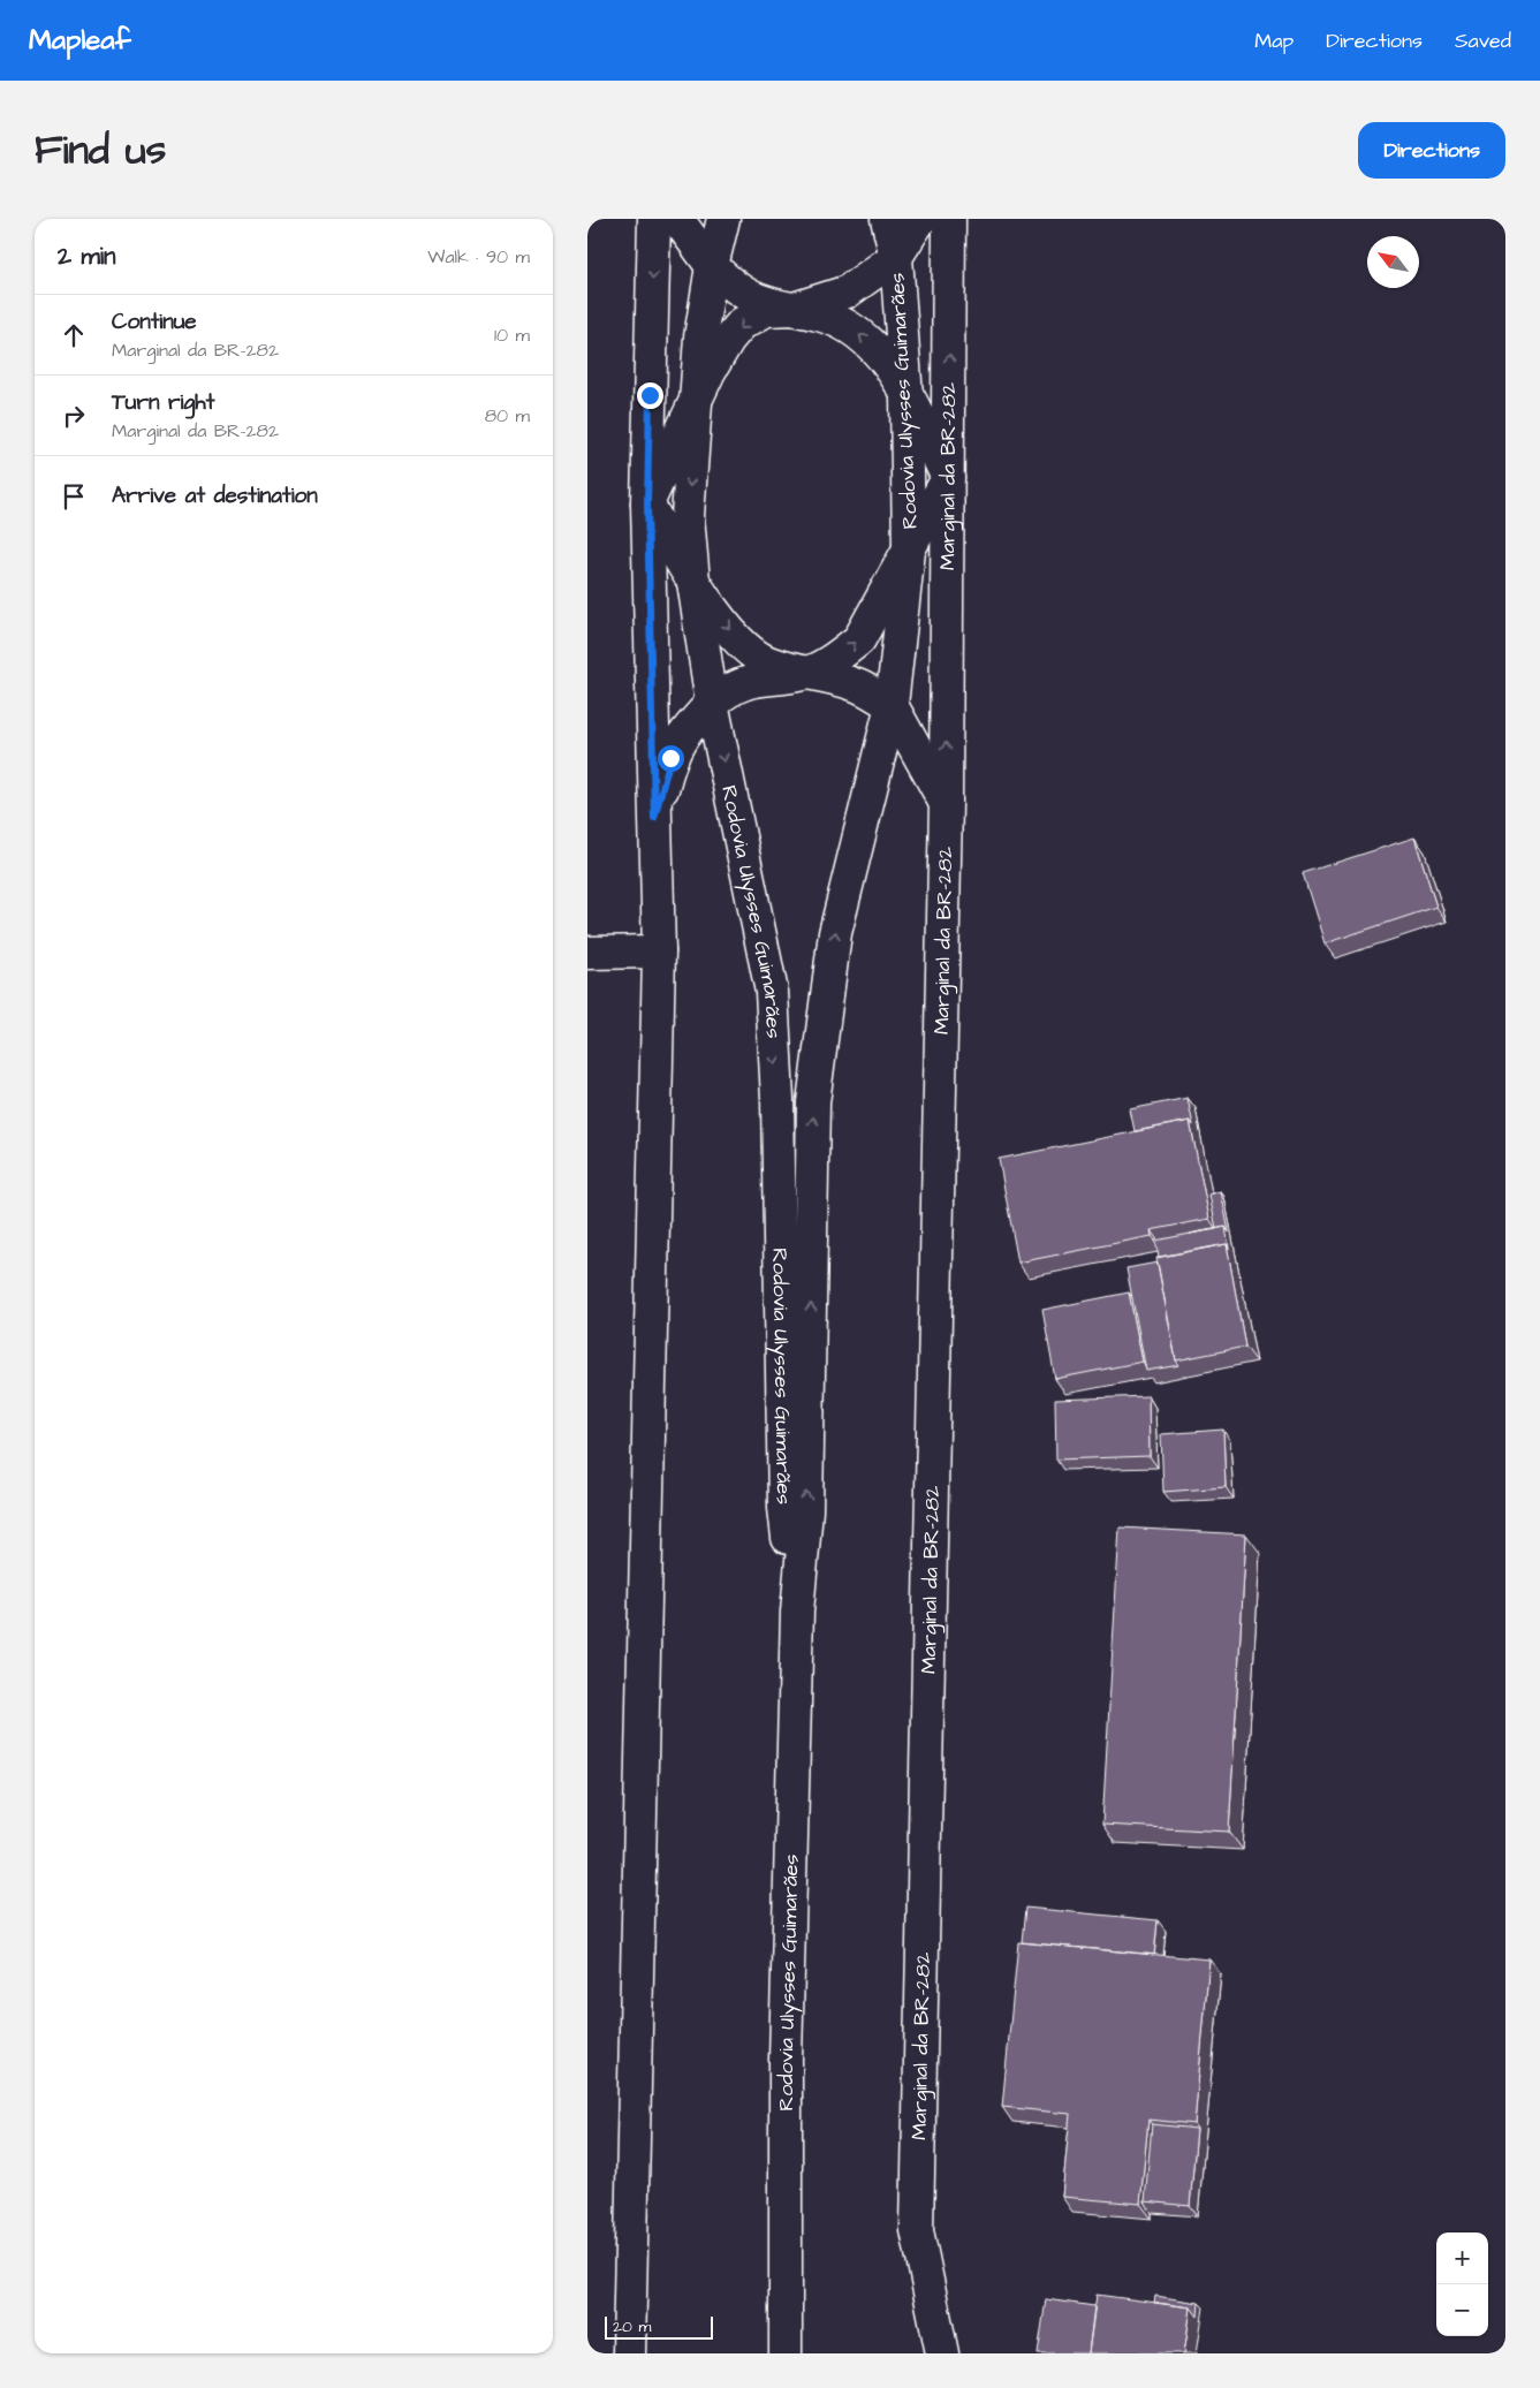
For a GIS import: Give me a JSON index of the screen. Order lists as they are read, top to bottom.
{
  "streets": {
    "main road": ["Rodovia Ulysses Guimarães", "Marginal da BR-282"]
  },
  "scale_bar": "20 m",
  "north": "top left",
  "page": {
    "header": "Mapleaf",
    "nav": ["Map", "Directions", "Saved"],
    "title": "Find us",
    "buttons": "Directions",
    "heading": ["2 min", "Walk · 90 m"],
    "list": [
      ["Continue", "Marginal da BR-282", "10 m"],
      ["Turn right", "Marginal da BR-282", "80 m"],
      "Arrive at destination"
    ],
    "map_buttons": ["+", "−"],
    "scale": "20 m"
  }
}
